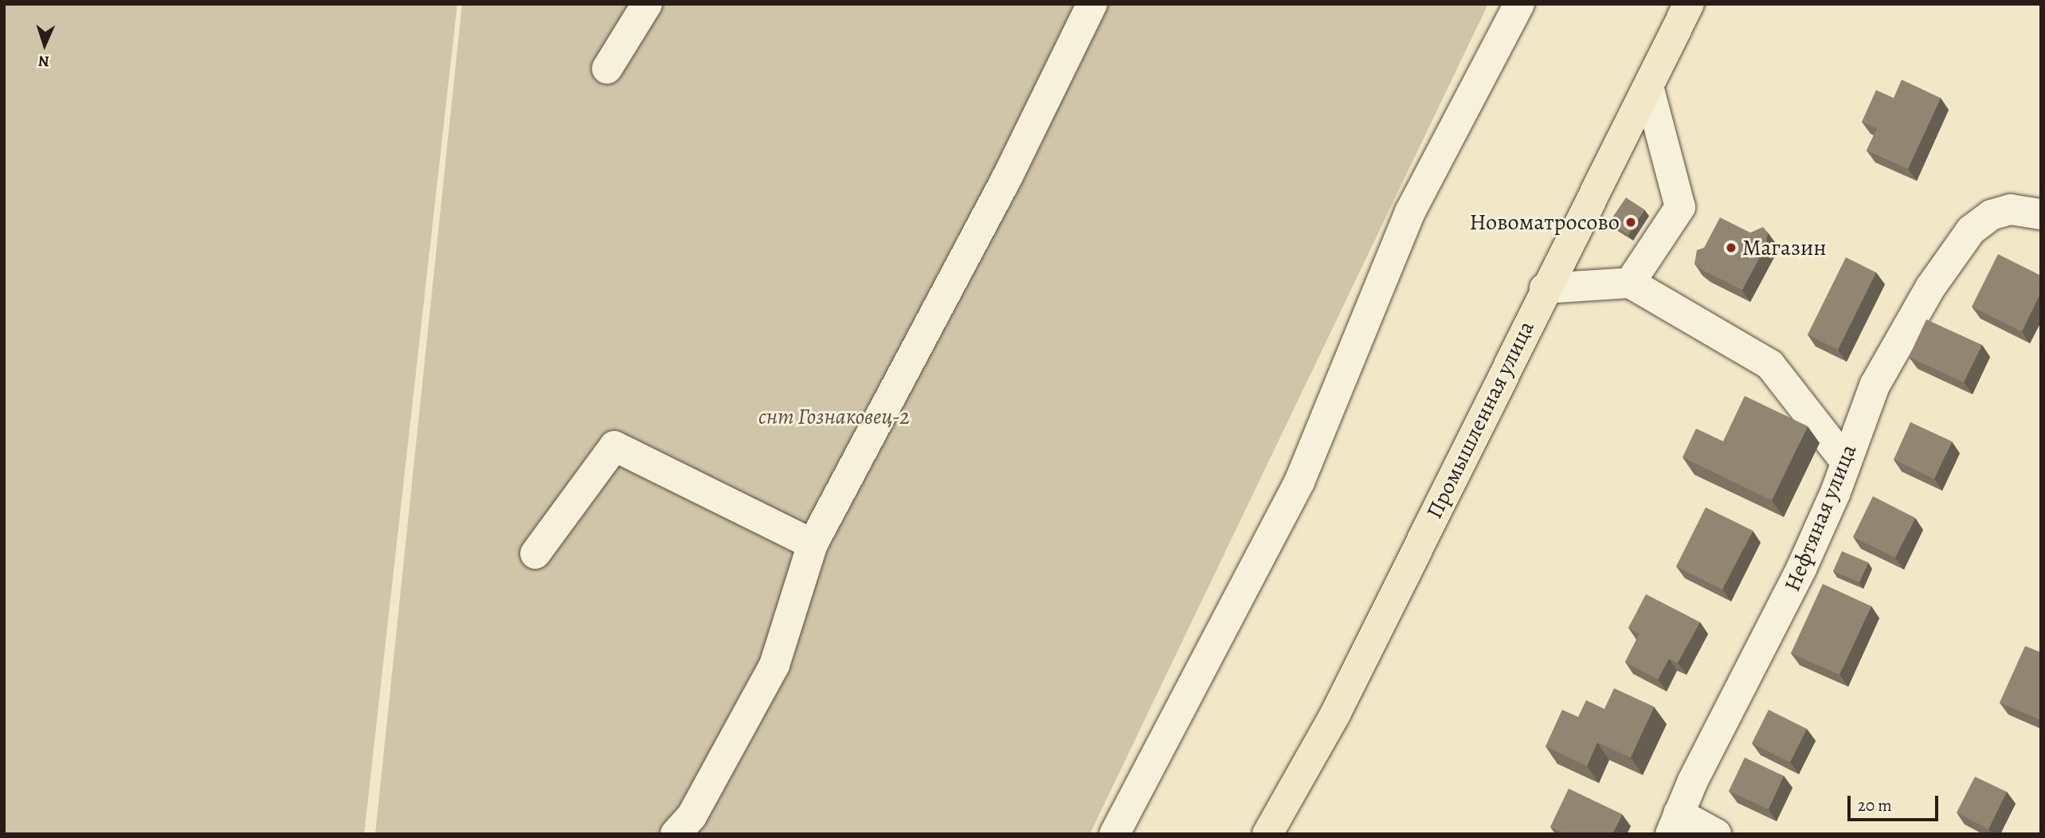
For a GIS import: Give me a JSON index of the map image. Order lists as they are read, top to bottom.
{
  "streets": {
    "main road": ["Промышленная улица"],
    "street": ["Нефтяная улица"]
  },
  "parks": ["снт Гознаковец-2"],
  "places": ["Новоматросово", "Магазин"],
  "scale_bar": "20 m",
  "north": "bottom"
}
